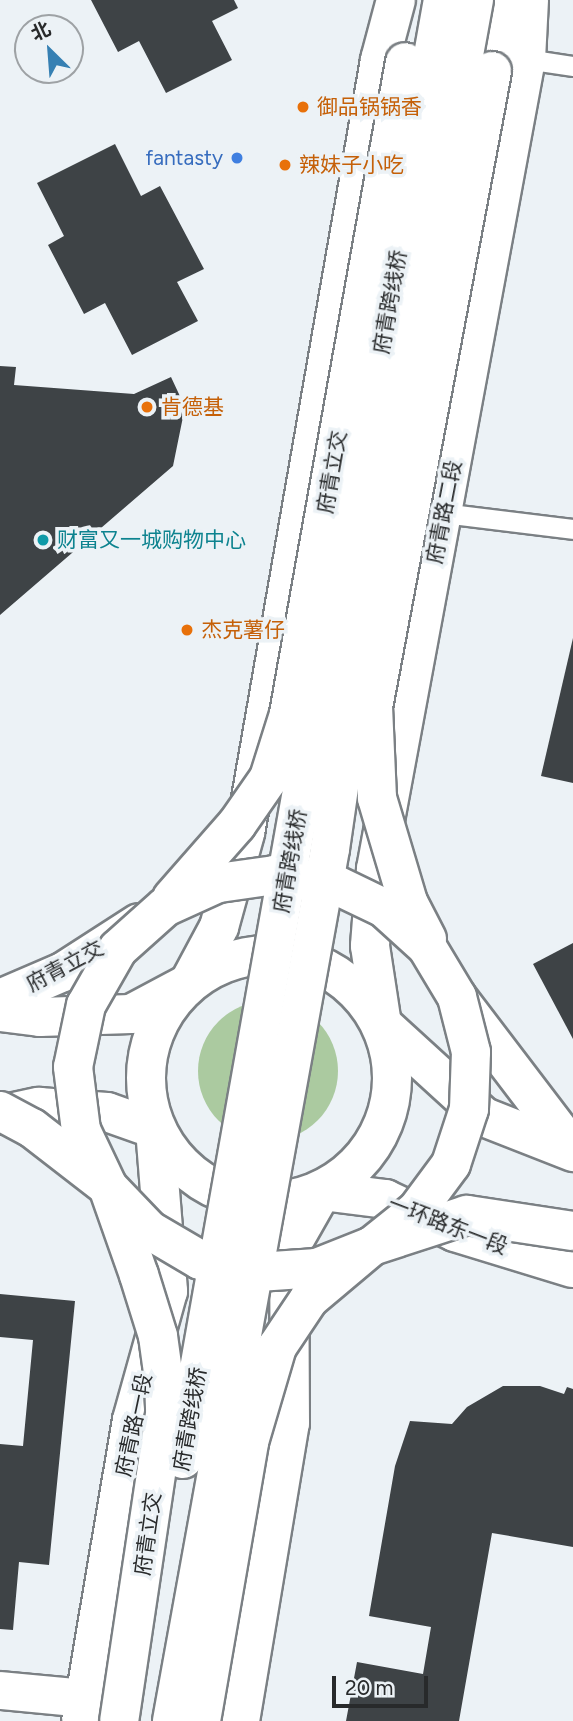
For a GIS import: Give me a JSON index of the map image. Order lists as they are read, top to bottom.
{
  "streets": {
    "main road": [
      "府青跨线桥",
      "府青立交",
      "府青路二段",
      "一环路东一段",
      "府青路一段"
    ]
  },
  "crossings": [
    ["府青路二段", "一环路东一段"],
    ["府青路二段", "府青路一段"],
    ["一环路东一段", "府青路一段"]
  ],
  "places": [
    "御品锅锅香",
    "fantasty",
    "辣妹子小吃",
    "肯德基",
    "财富又一城购物中心",
    "杰克薯仔"
  ],
  "scale_bar": "20 m",
  "north": "top left"
}
